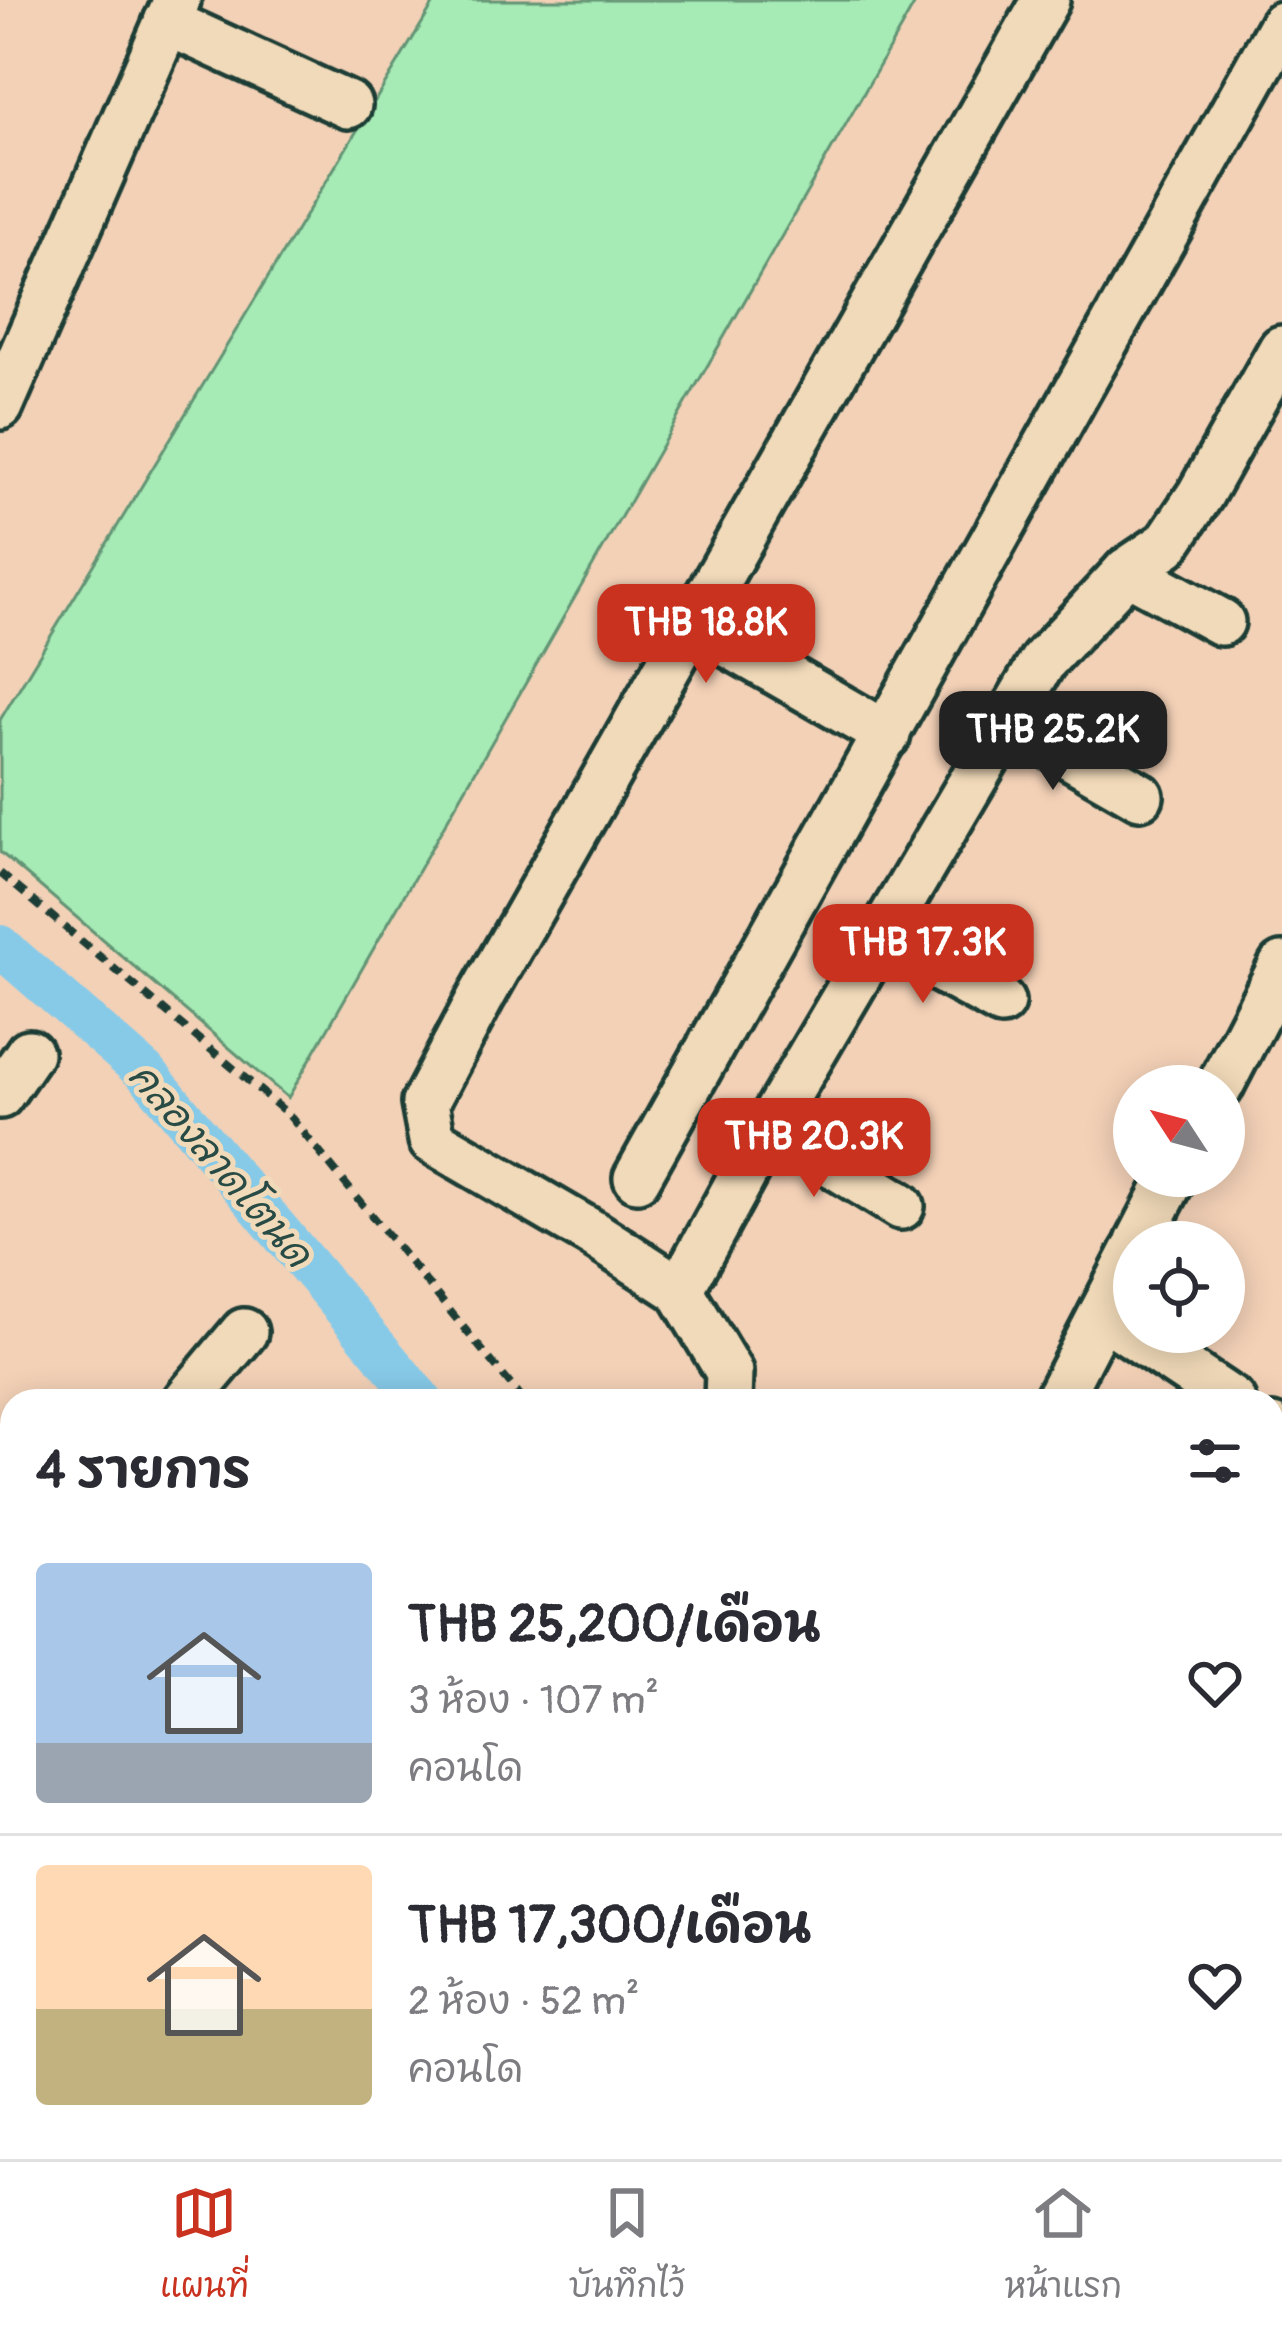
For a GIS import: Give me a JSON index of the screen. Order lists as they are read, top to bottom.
{
  "water": ["คลองลาดโตนด"],
  "north": "top left",
  "page": {
    "price": [
      "THB 18.8K",
      "THB 25.2K",
      "THB 17.3K",
      "THB 20.3K"
    ],
    "heading": "4 รายการ",
    "list": [
      {
        "name": "THB 25,200/เดือน",
        "note": "3 ห้อง · 107 m² · คอนโด"
      },
      {
        "name": "THB 17,300/เดือน",
        "note": "2 ห้อง · 52 m² · คอนโด"
      }
    ],
    "tabs": ["แผนที่", "บันทึกไว้", "หน้าแรก"]
  }
}
